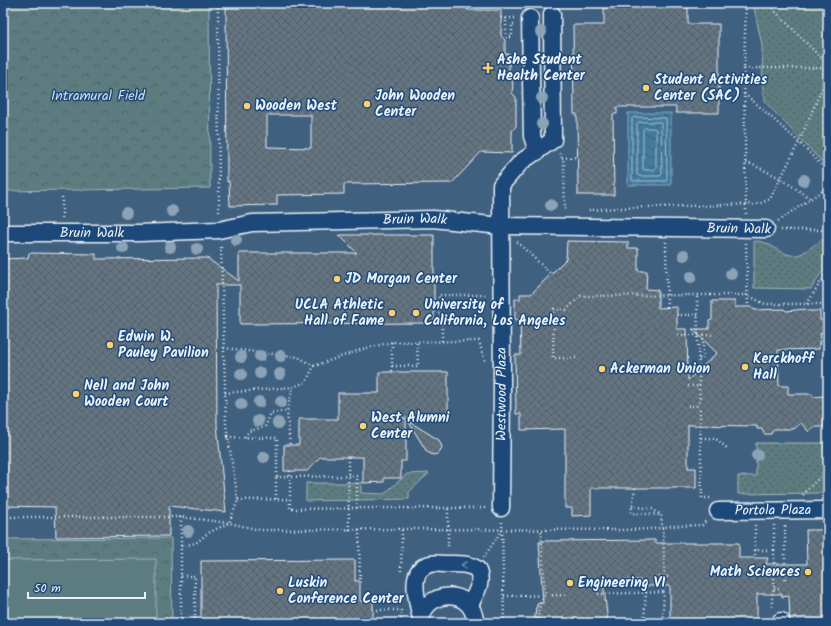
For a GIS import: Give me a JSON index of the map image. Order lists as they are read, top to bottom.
{
  "streets": {
    "street": ["Bruin Walk", "Westwood Plaza", "Portola Plaza"]
  },
  "crossings": [
    ["Bruin Walk", "Westwood Plaza"]
  ],
  "parks": ["Intramural Field"],
  "places": {
    "health": ["Ashe Student Health Center"],
    "other": [
      "Student Activities Center (SAC)",
      "John Wooden Center",
      "Wooden West",
      "JD Morgan Center",
      "UCLA Athletic Hall of Fame",
      "University of California, Los Angeles",
      "Edwin W. Pauley Pavilion",
      "Kerckhoff Hall",
      "Ackerman Union",
      "Nell and John Wooden Court",
      "West Alumni Center",
      "Math Sciences",
      "Engineering VI",
      "Luskin Conference Center"
    ]
  },
  "scale_bar": "50 m"
}
